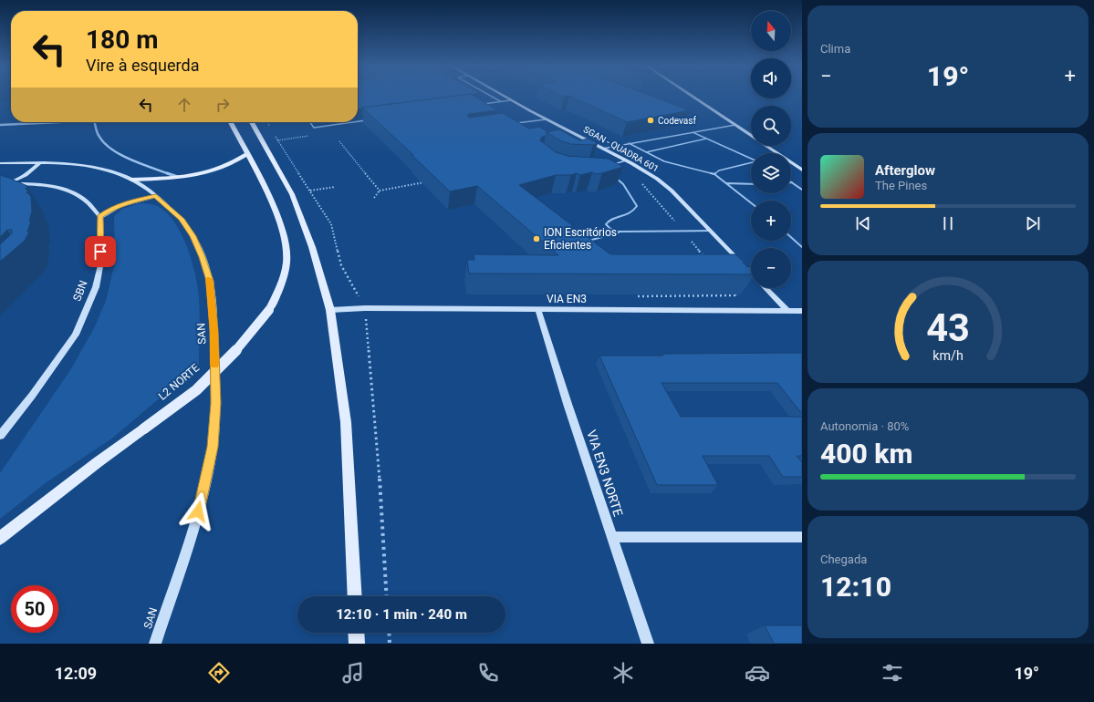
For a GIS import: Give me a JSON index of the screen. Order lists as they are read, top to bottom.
{
  "streets": {
    "main road": ["L2 NORTE"],
    "street": [
      "SGAN - QUADRA 601",
      "SBN",
      "VIA EN3",
      "SAN",
      "VIA EN3 NORTE"
    ]
  },
  "crossings": [
    ["VIA EN3", "VIA EN3 NORTE"]
  ],
  "places": ["Codevasf", "ION Escritórios Eficientes"],
  "north": "top",
  "page": {
    "tile": [
      "Clima",
      ["Autonomia · 80%", "400 km"],
      ["Chegada", "12:10"]
    ],
    "map_buttons": ["+", "−"],
    "turn": ["180 m", "Vire à esquerda"],
    "heat": ["−", "19°", "+"],
    "song": ["Afterglow", "The Pines"],
    "limit": "50",
    "trip": "12:10 · 1 min · 240 m",
    "tabs": ["12:09", "19°"],
    "gauge": ["43", "km/h"]
  }
}
